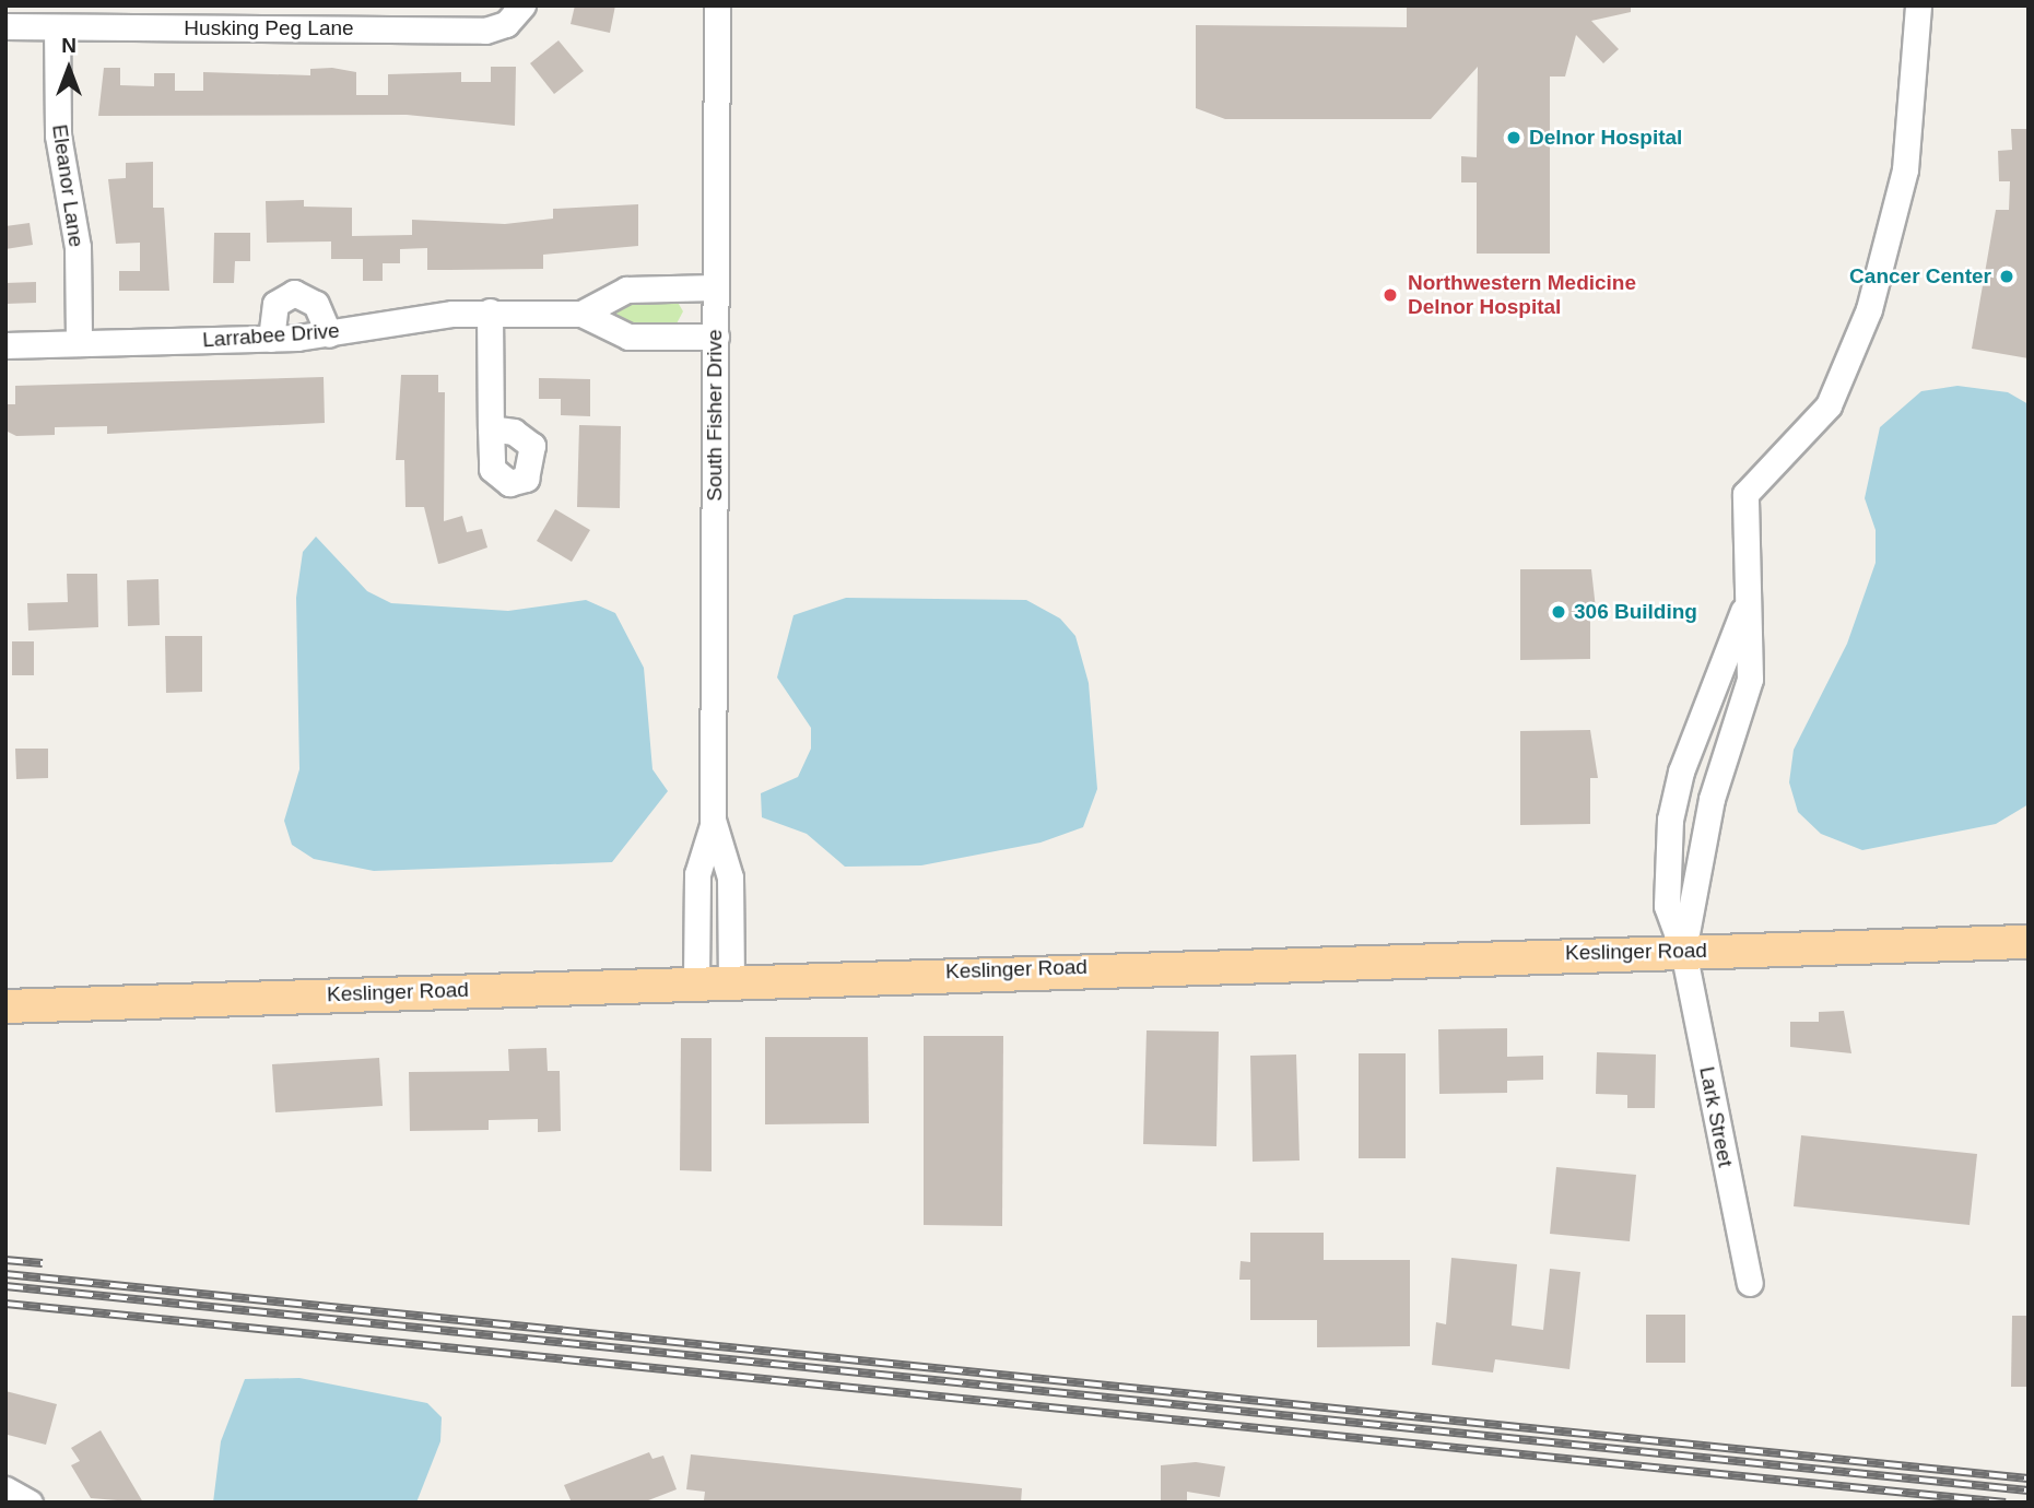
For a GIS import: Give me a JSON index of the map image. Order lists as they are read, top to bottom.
{
  "streets": {
    "main road": ["Keslinger Road"],
    "street": [
      "Husking Peg Lane",
      "Eleanor Lane",
      "Larrabee Drive",
      "South Fisher Drive",
      "Lark Street"
    ]
  },
  "crossings": [
    ["Husking Peg Lane", "Eleanor Lane"],
    ["Eleanor Lane", "Larrabee Drive"],
    ["Larrabee Drive", "South Fisher Drive"],
    ["South Fisher Drive", "Keslinger Road"],
    ["Keslinger Road", "Lark Street"]
  ],
  "places": [
    "Delnor Hospital",
    "Cancer Center",
    "Northwestern Medicine Delnor Hospital",
    "306 Building"
  ],
  "north": "top"
}
